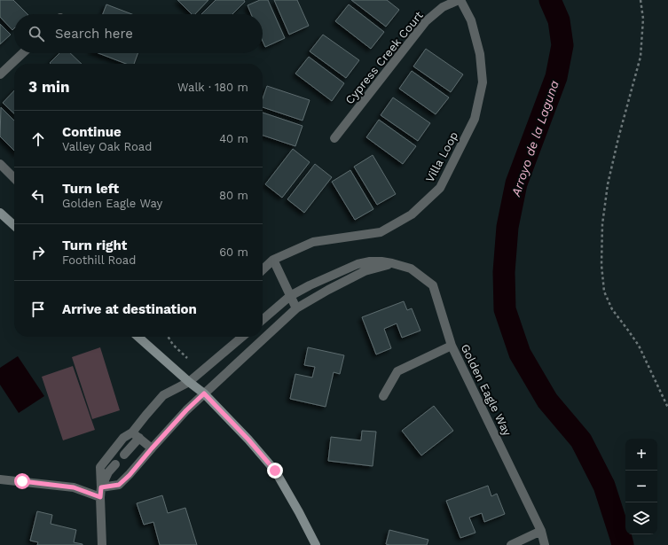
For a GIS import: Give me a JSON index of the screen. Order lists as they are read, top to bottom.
{
  "streets": {
    "street": ["Cypress Creek Court", "Villa Loop", "Golden Eagle Way"]
  },
  "crossings": [
    ["Cypress Creek Court", "Villa Loop"]
  ],
  "water": ["Arroyo de la Laguna"],
  "page": {
    "search": "Search here",
    "heading": ["3 min", "Walk · 180 m"],
    "list": [
      ["Continue", "Valley Oak Road", "40 m"],
      ["Turn left", "Golden Eagle Way", "80 m"],
      ["Turn right", "Foothill Road", "60 m"],
      "Arrive at destination"
    ],
    "map_buttons": ["+", "−"]
  }
}
